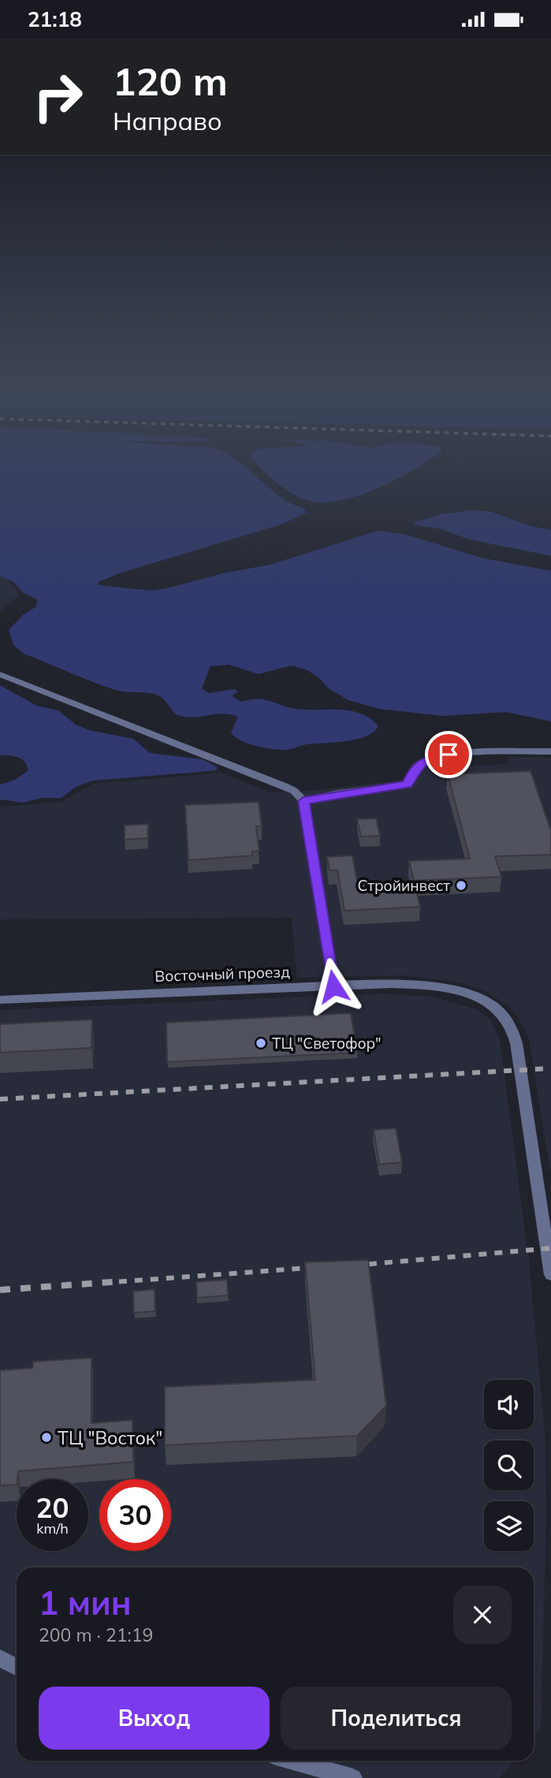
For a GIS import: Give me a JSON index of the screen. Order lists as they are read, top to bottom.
{
  "streets": {
    "street": ["Восточный проезд"]
  },
  "places": ["Стройинвест", "ТЦ \"Светофор\"", "ТЦ \"Восток\""],
  "page": {
    "status": "21:18",
    "turn": ["120 m", "Направо"],
    "speed": "20 km/h",
    "limit": "30",
    "heading": ["1 мин", "200 m · 21:19"],
    "buttons": ["Выход", "Поделиться"]
  }
}
